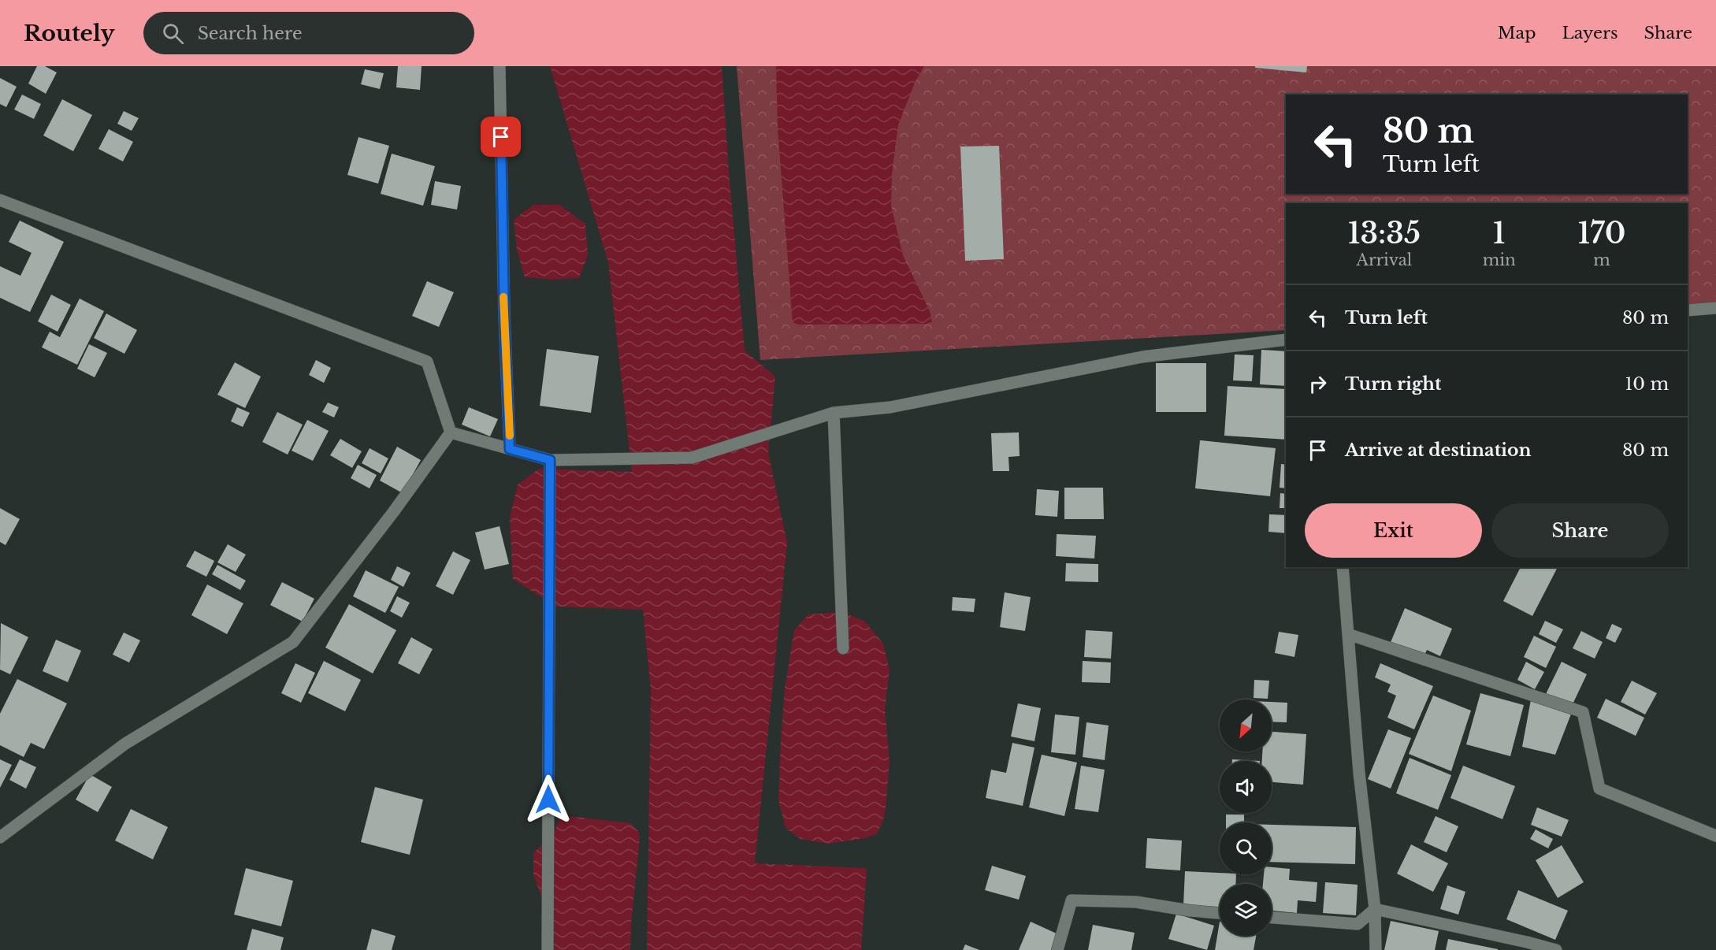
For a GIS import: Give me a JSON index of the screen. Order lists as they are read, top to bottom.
{
  "north": "bottom left",
  "page": {
    "header": "Routely",
    "search": "Search here",
    "nav": ["Map", "Layers", "Share"],
    "turn": ["80 m", "Turn left"],
    "eta": [
      "13:35",
      "Arrival",
      "1",
      "min",
      "170",
      "m"
    ],
    "list": [
      {
        "name": "Turn left",
        "value": "80 m"
      },
      {
        "name": "Turn right",
        "value": "10 m"
      },
      {
        "name": "Arrive at destination",
        "value": "80 m"
      }
    ],
    "buttons": ["Exit", "Share"]
  }
}
